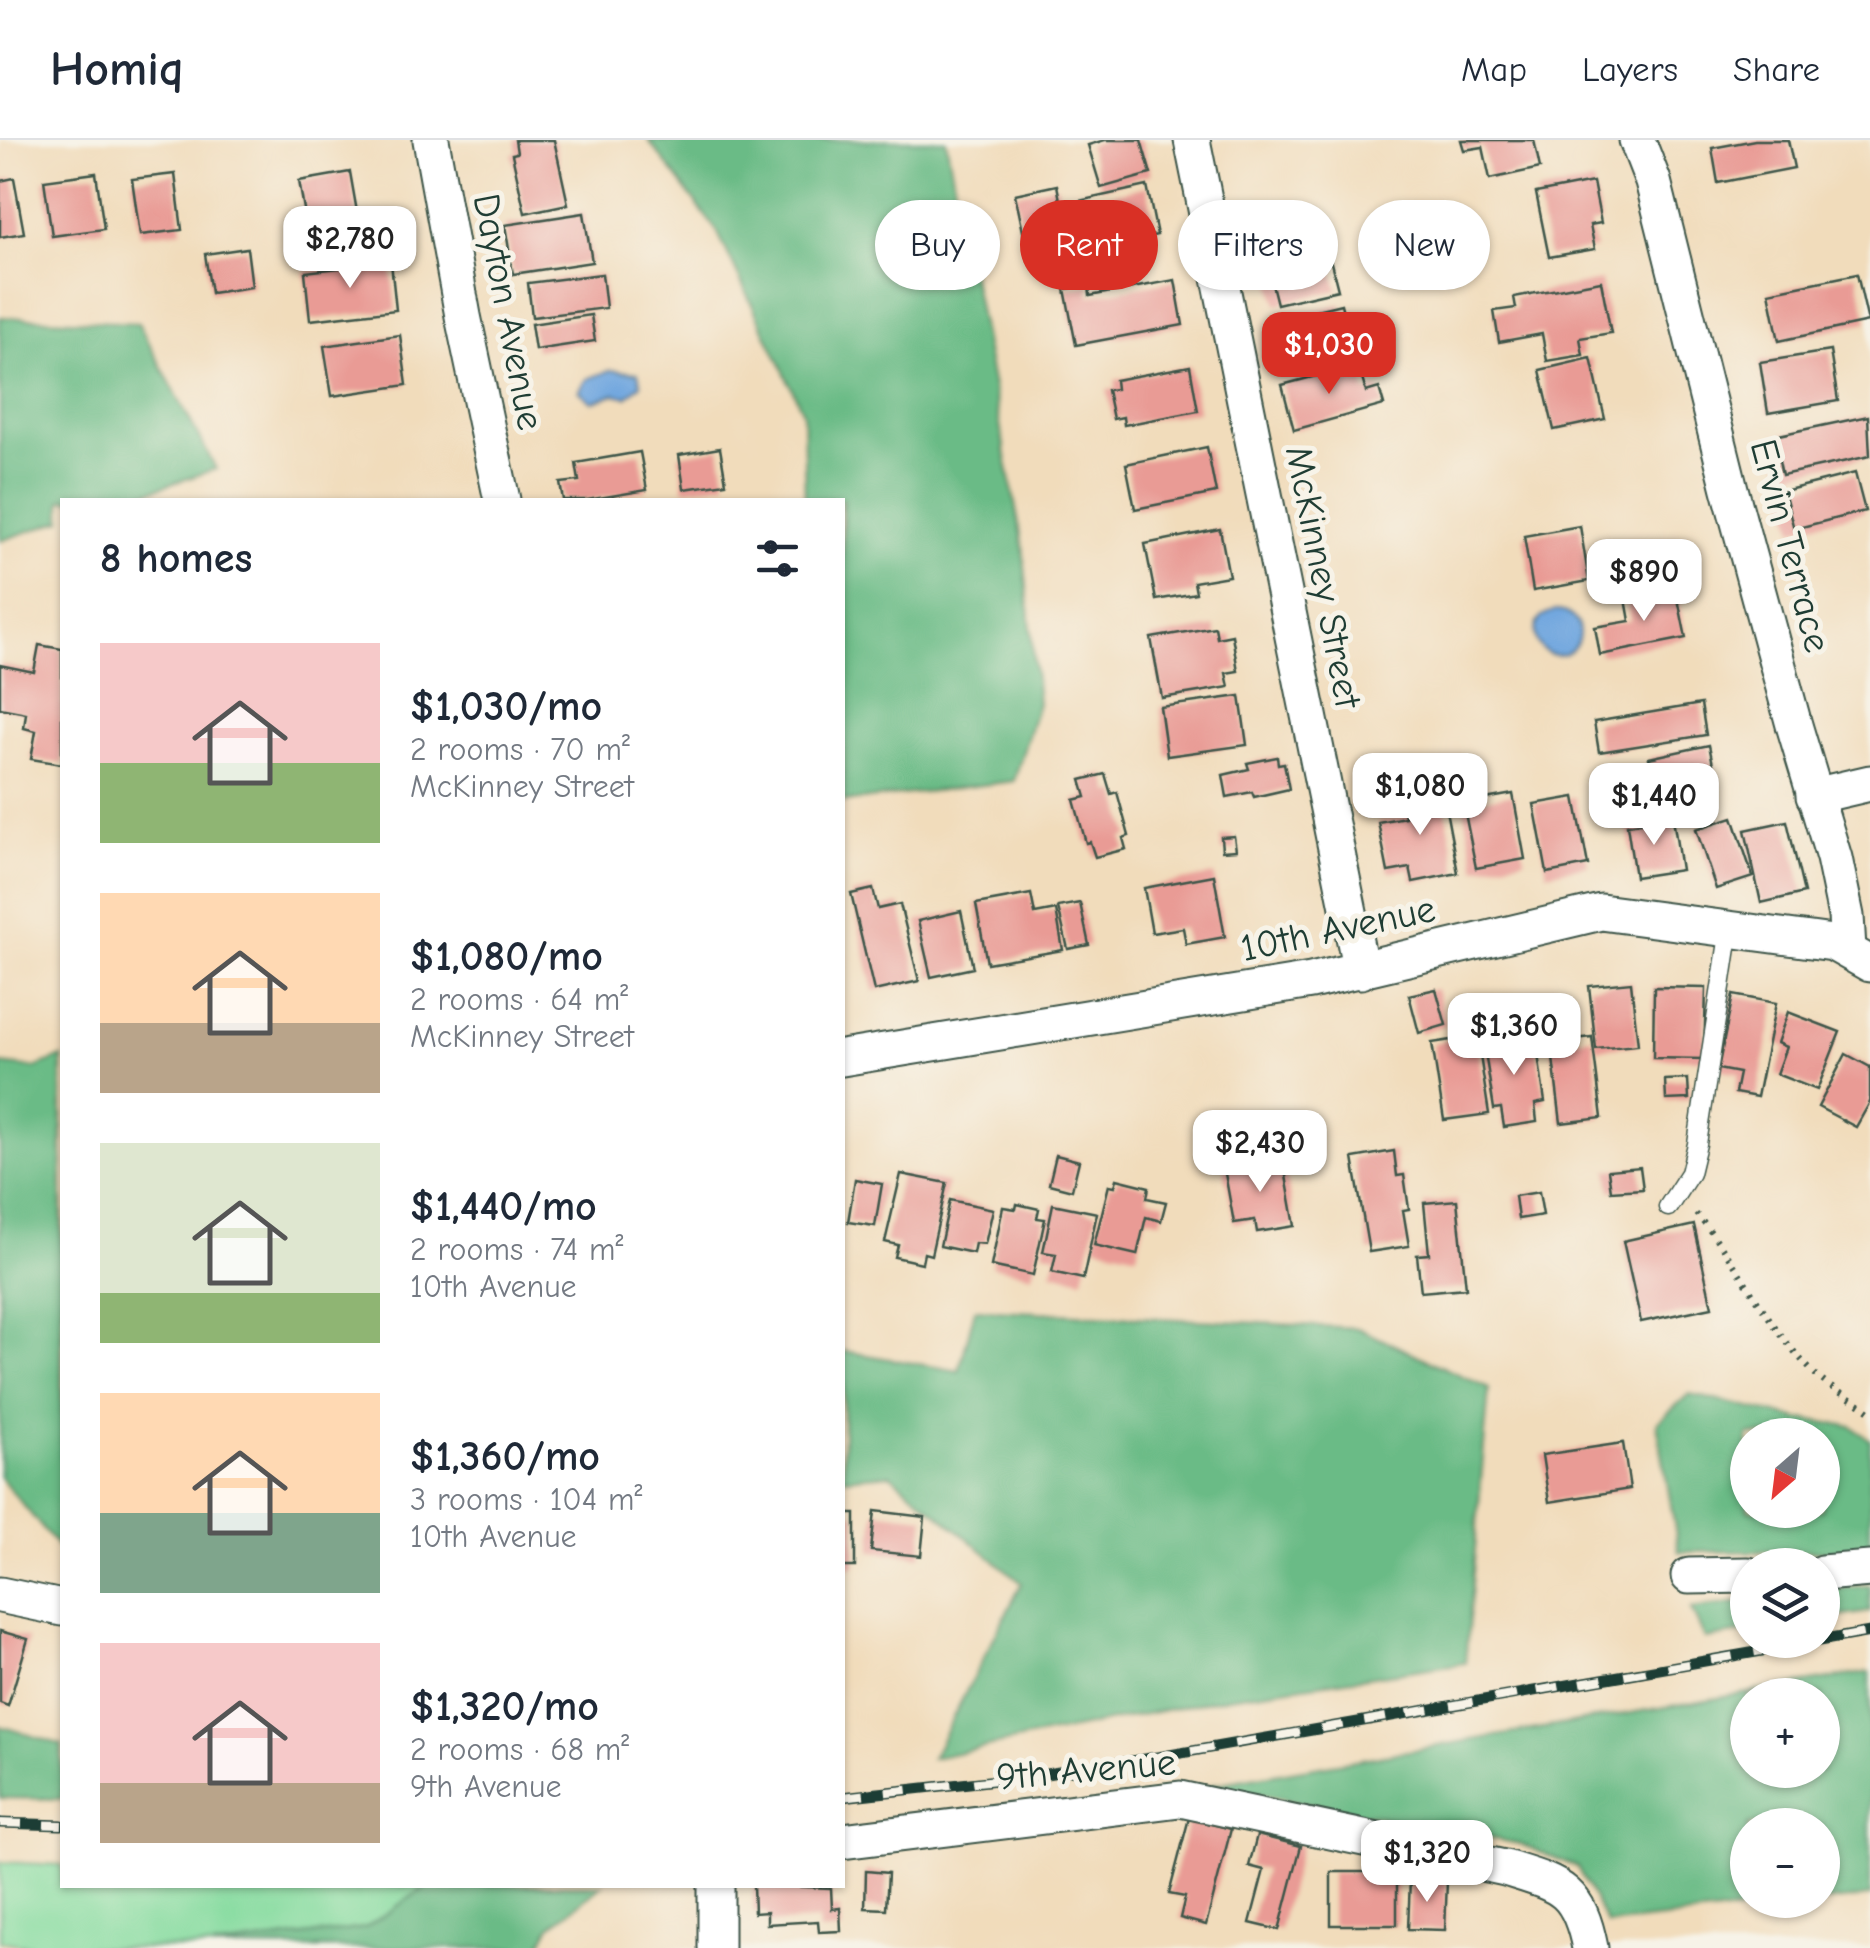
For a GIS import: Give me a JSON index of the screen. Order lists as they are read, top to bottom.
{
  "streets": {
    "street": [
      "Dayton Avenue",
      "Ervin Terrace",
      "McKinney Street",
      "10th Avenue",
      "9th Avenue"
    ]
  },
  "crossings": [
    ["Ervin Terrace", "10th Avenue"],
    ["McKinney Street", "10th Avenue"]
  ],
  "north": "bottom left",
  "page": {
    "header": "Homiq",
    "nav": ["Map", "Layers", "Share"],
    "chip": [
      "Buy",
      "Rent",
      "Filters",
      "New"
    ],
    "price": [
      "$2,780",
      "$1,030",
      "$890",
      "$1,080",
      "$1,440",
      "$1,360",
      "$2,430",
      "$1,320"
    ],
    "heading": "8 homes",
    "list": [
      {
        "name": "$1,030/mo",
        "note": "2 rooms · 70 m² · McKinney Street"
      },
      {
        "name": "$1,080/mo",
        "note": "2 rooms · 64 m² · McKinney Street"
      },
      {
        "name": "$1,440/mo",
        "note": "2 rooms · 74 m² · 10th Avenue"
      },
      {
        "name": "$1,360/mo",
        "note": "3 rooms · 104 m² · 10th Avenue"
      },
      {
        "name": "$1,320/mo",
        "note": "2 rooms · 68 m² · 9th Avenue"
      }
    ],
    "map_buttons": ["+", "−"]
  }
}
